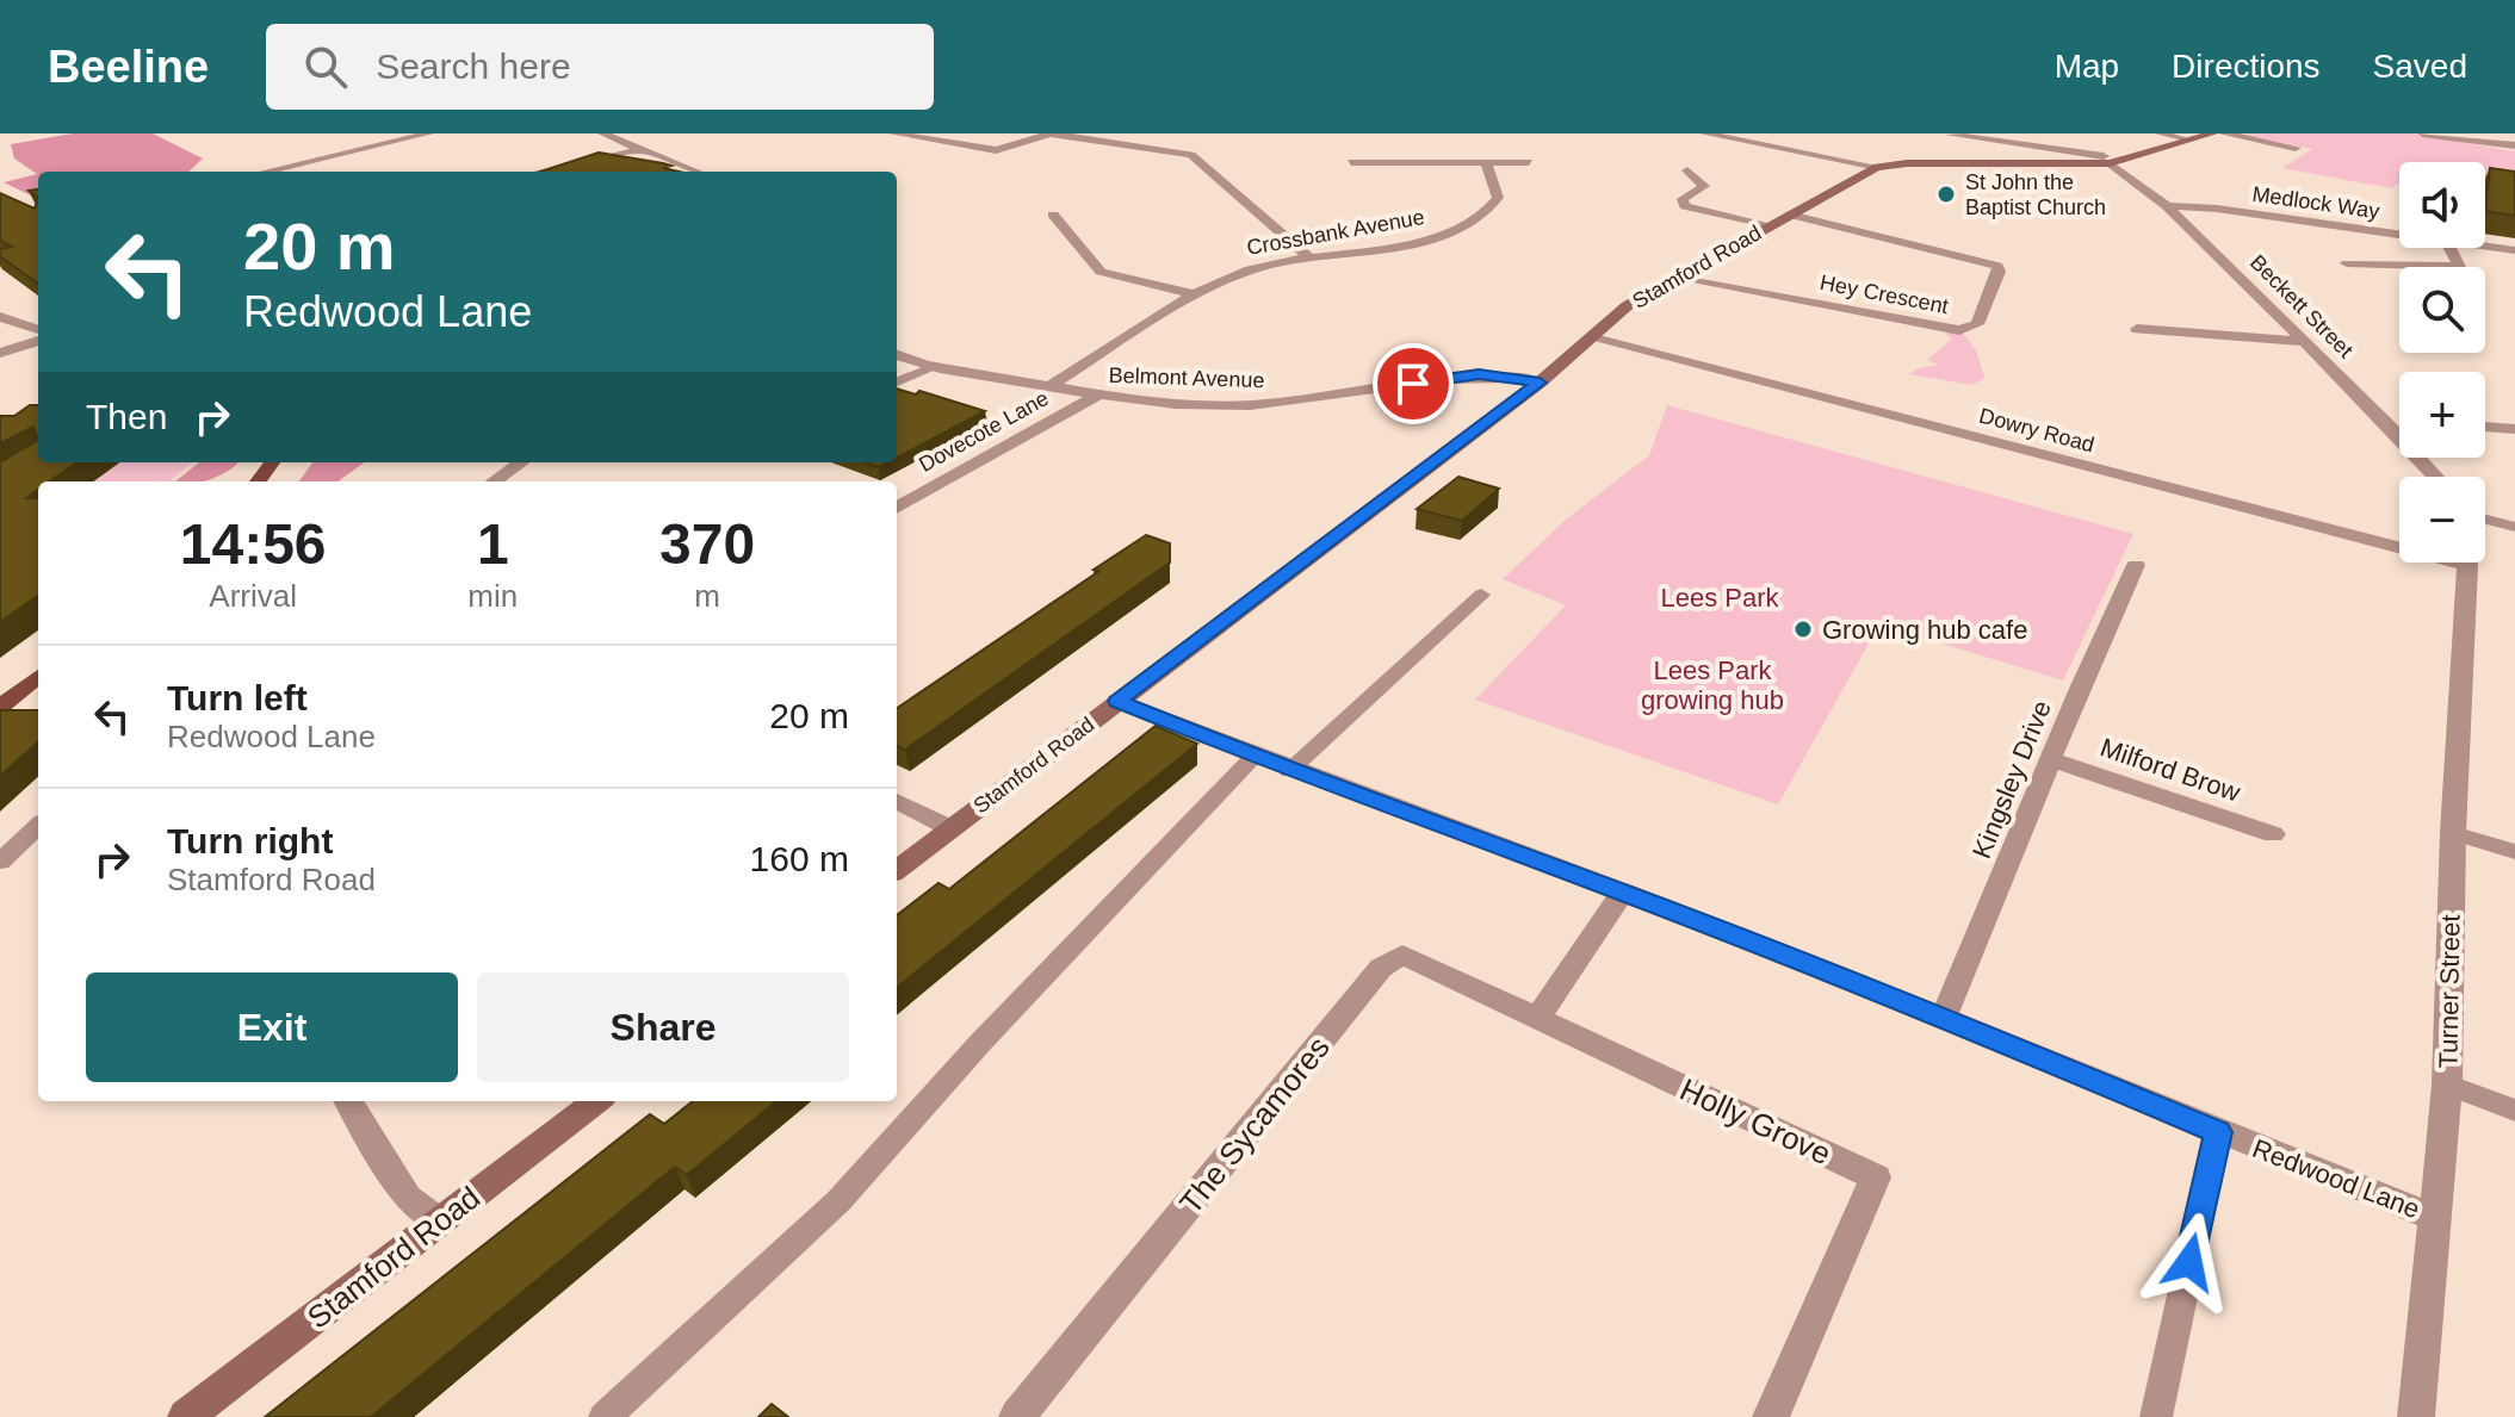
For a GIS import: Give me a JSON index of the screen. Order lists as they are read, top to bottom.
{
  "streets": {
    "street": [
      "Medlock Way",
      "Crossbank Avenue",
      "Stamford Road",
      "Hey Crescent",
      "Beckett Street",
      "Belmont Avenue",
      "Dowry Road",
      "Dovecote Lane",
      "Milford Brow",
      "Kingsley Drive",
      "Turner Street",
      "Holly Grove",
      "The Sycamores",
      "Redwood Lane"
    ]
  },
  "crossings": [
    ["Medlock Way", "Beckett Street"],
    ["Crossbank Avenue", "Belmont Avenue"],
    ["Stamford Road", "Hey Crescent"],
    ["Stamford Road", "Belmont Avenue"],
    ["Stamford Road", "Dowry Road"],
    ["Stamford Road", "Redwood Lane"],
    ["Belmont Avenue", "Dovecote Lane"],
    ["Dowry Road", "Turner Street"],
    ["Milford Brow", "Kingsley Drive"],
    ["Kingsley Drive", "Redwood Lane"],
    ["Turner Street", "Redwood Lane"],
    ["Holly Grove", "The Sycamores"]
  ],
  "parks": ["Lees Park", "Lees Park growing hub"],
  "places": ["St John the Baptist Church", "Growing hub cafe"],
  "page": {
    "header": "Beeline",
    "search": "Search here",
    "nav": ["Map", "Directions", "Saved"],
    "map_buttons": ["+", "−"],
    "turn": ["20 m", "Redwood Lane"],
    "then": "Then",
    "eta": [
      "14:56",
      "Arrival",
      "1",
      "min",
      "370",
      "m"
    ],
    "list": [
      {
        "name": "Turn left",
        "note": "Redwood Lane",
        "value": "20 m"
      },
      {
        "name": "Turn right",
        "note": "Stamford Road",
        "value": "160 m"
      }
    ],
    "buttons": ["Exit", "Share"]
  }
}
